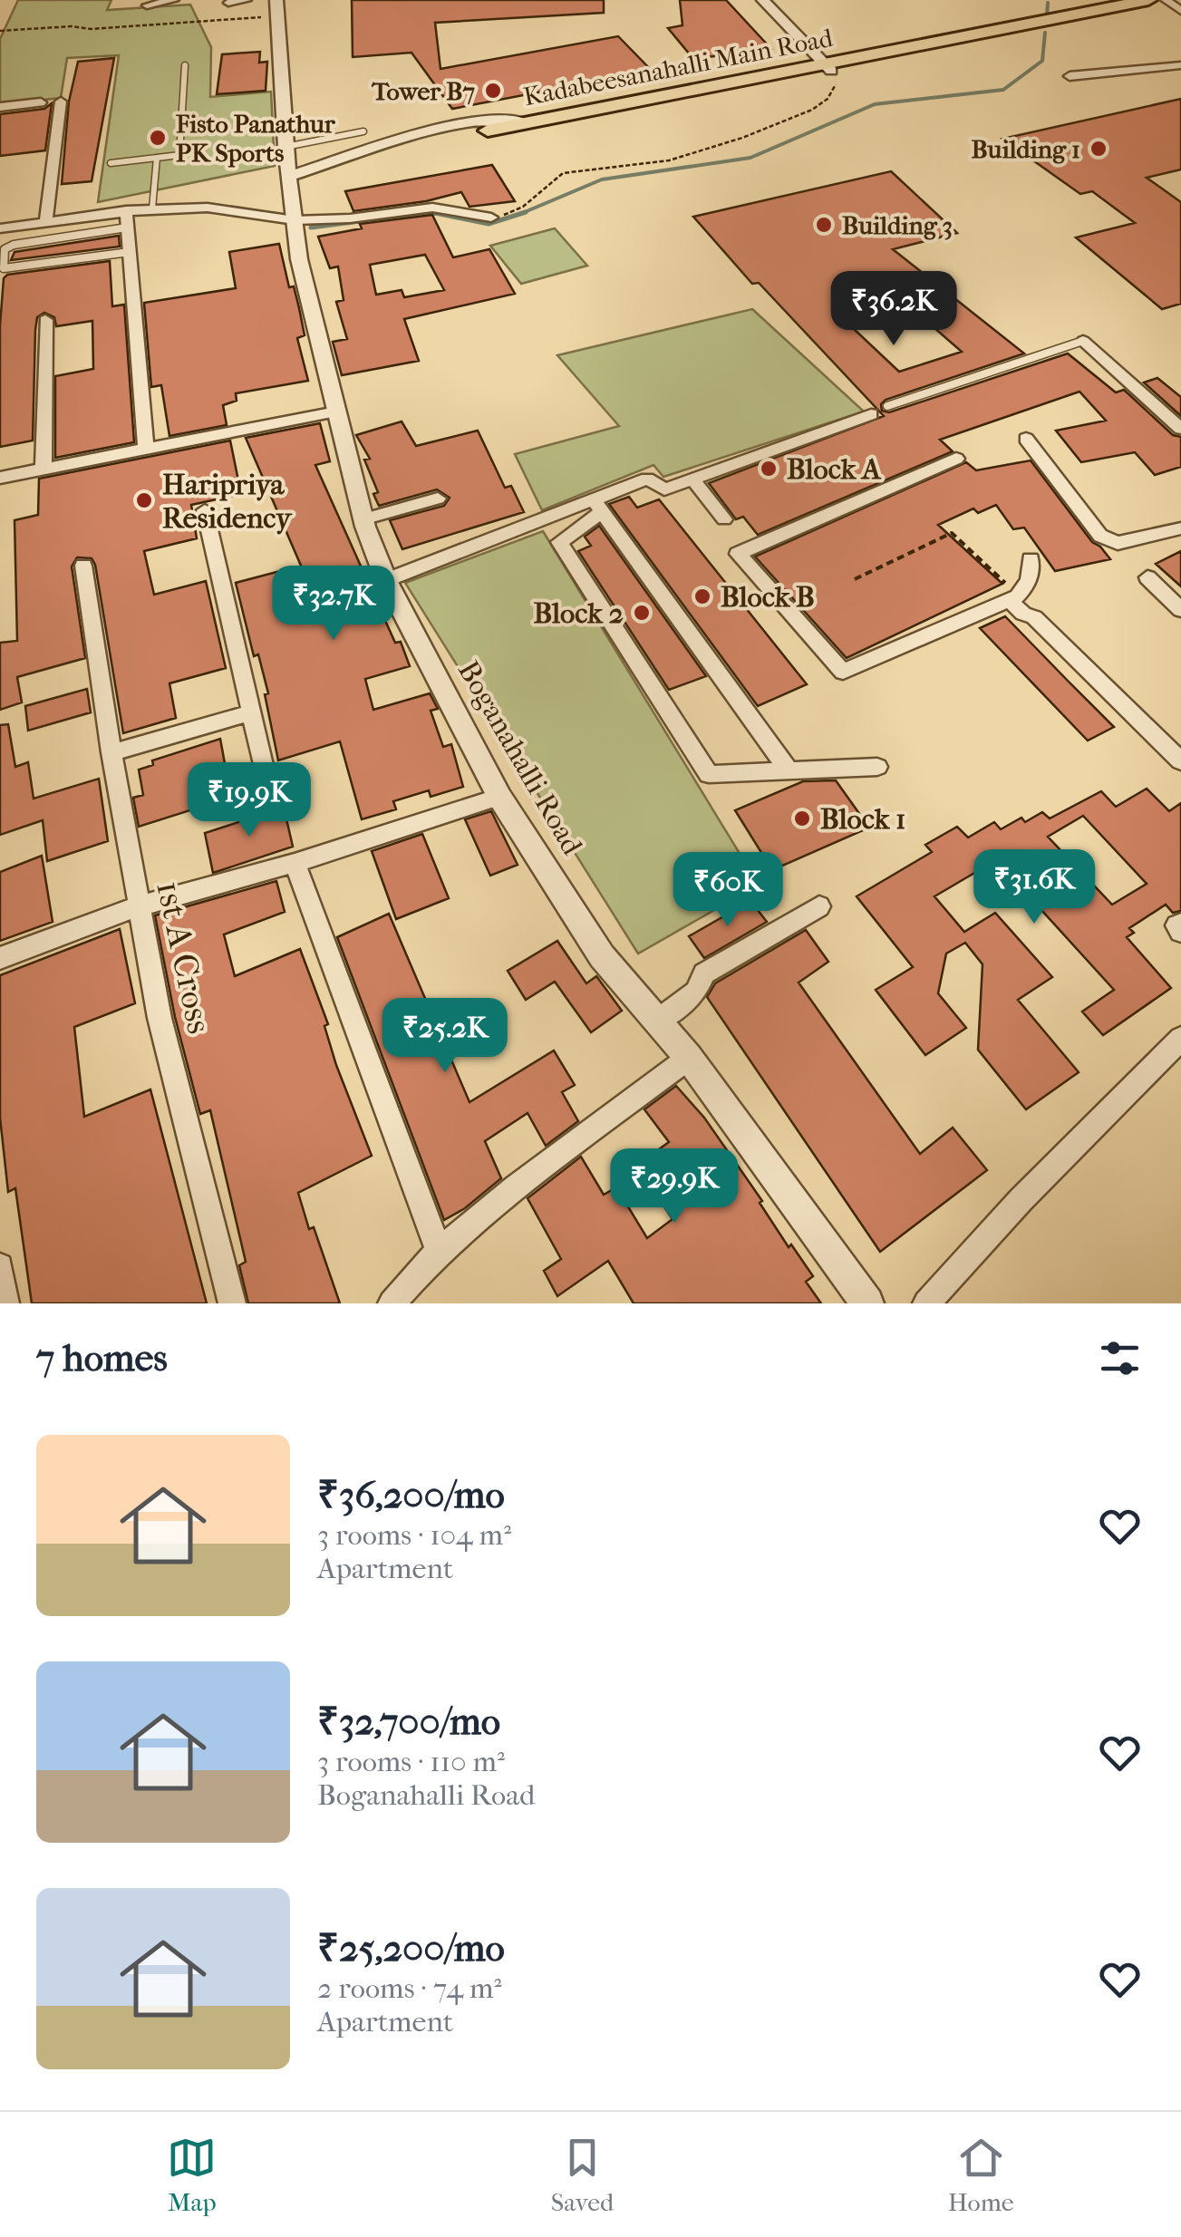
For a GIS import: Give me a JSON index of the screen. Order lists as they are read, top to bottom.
{
  "streets": {
    "main road": ["Kadabeesanahalli Main Road"],
    "street": ["Boganahalli Road", "1st A Cross"]
  },
  "places": [
    "Tower B7",
    "Fisto Panathur PK Sports",
    "Building 1",
    "Building 3",
    "Block A",
    "Haripriya Residency",
    "Block B",
    "Block 2",
    "Block 1"
  ],
  "page": {
    "price": [
      "₹36.2K",
      "₹32.7K",
      "₹19.9K",
      "₹31.6K",
      "₹60K",
      "₹25.2K",
      "₹29.9K"
    ],
    "heading": "7 homes",
    "list": [
      {
        "name": "₹36,200/mo",
        "note": "3 rooms · 104 m² · Apartment"
      },
      {
        "name": "₹32,700/mo",
        "note": "3 rooms · 110 m² · Boganahalli Road"
      },
      {
        "name": "₹25,200/mo",
        "note": "2 rooms · 74 m² · Apartment"
      }
    ],
    "tabs": ["Map", "Saved", "Home"]
  }
}
